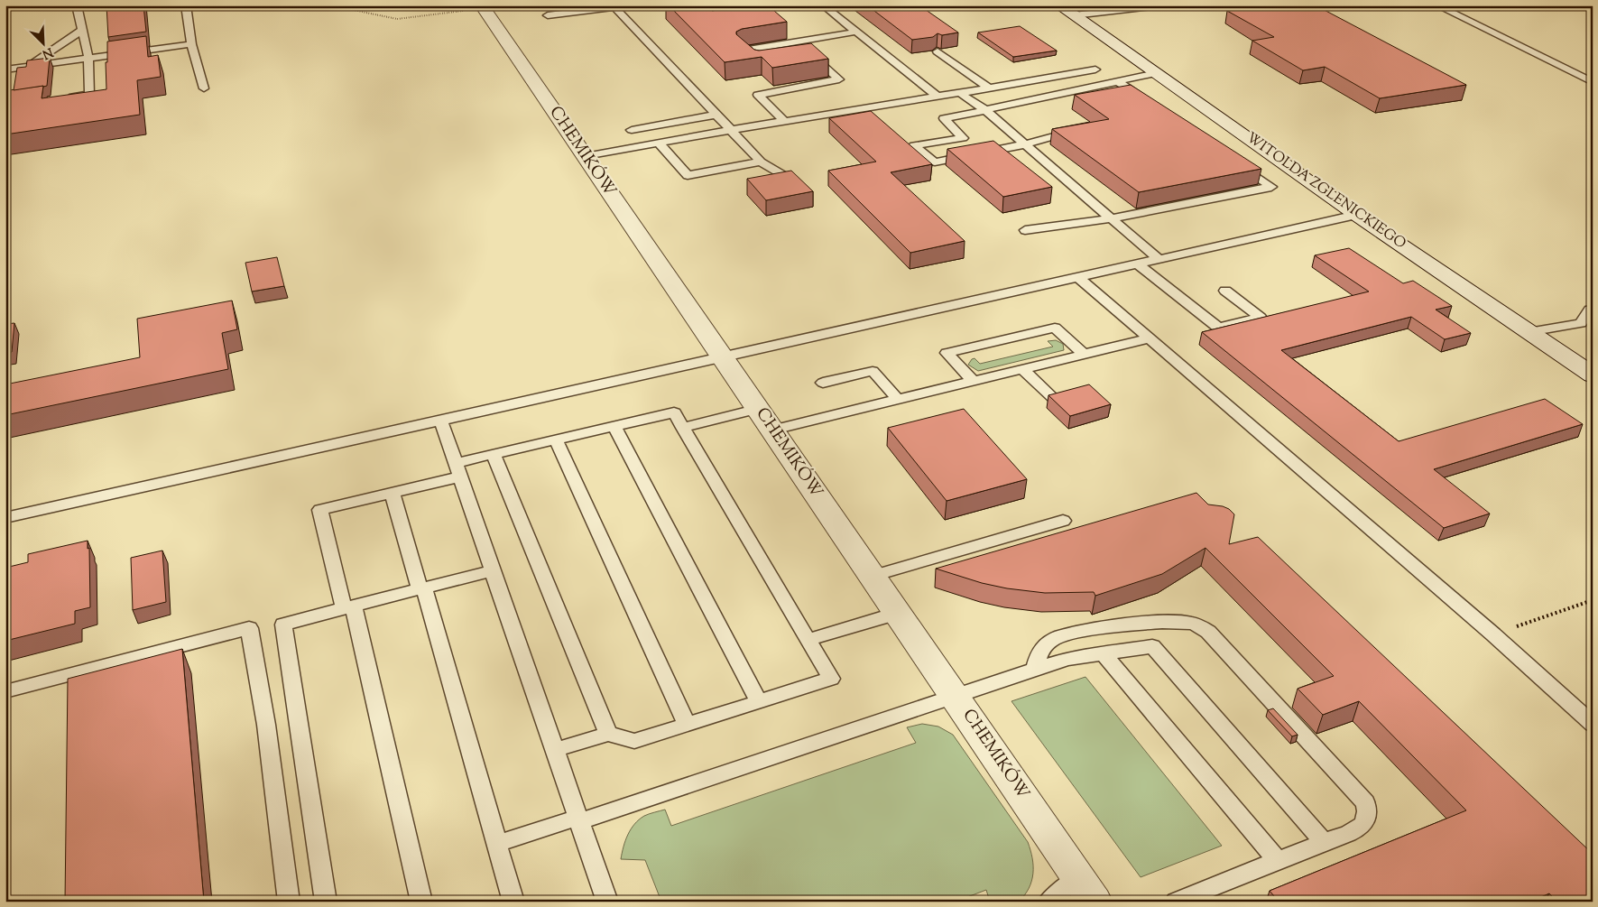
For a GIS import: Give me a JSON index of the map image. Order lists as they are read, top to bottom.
{
  "streets": {
    "street": ["CHEMIKÓW", "WITOLDA ZGLENICKIEGO"]
  },
  "north": "bottom right"
}
